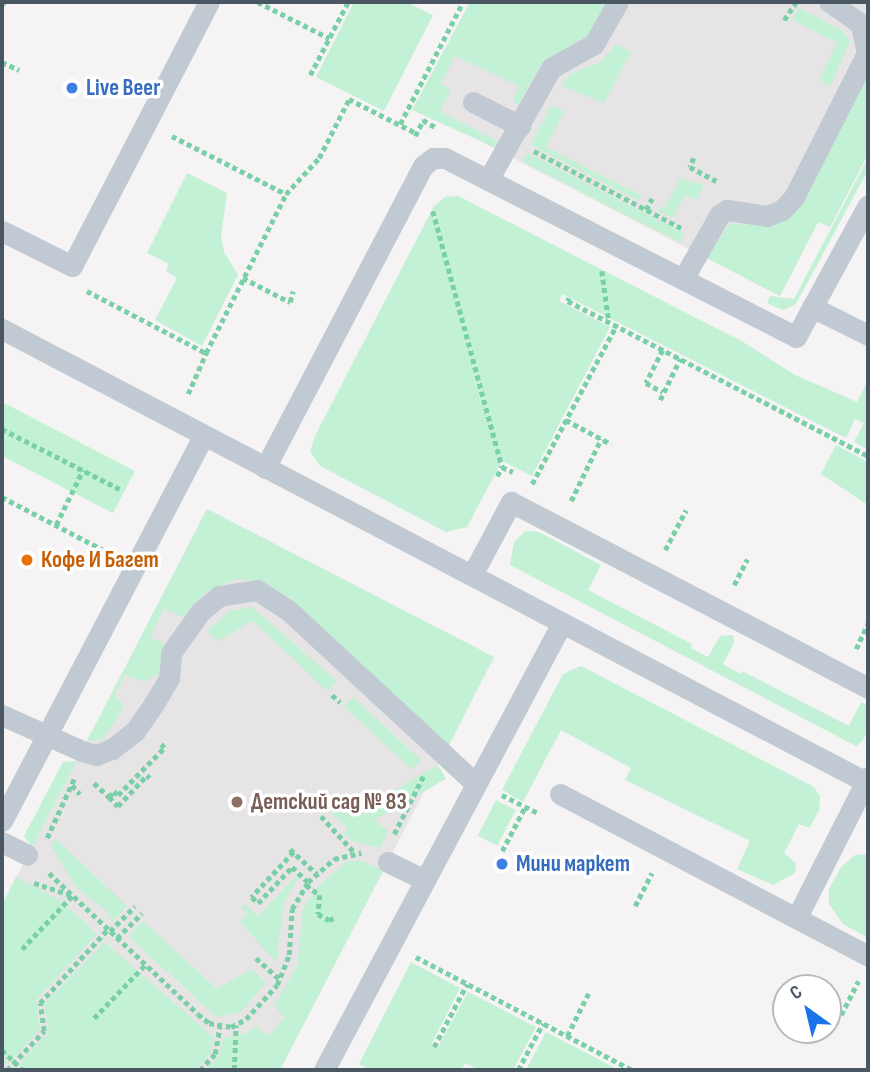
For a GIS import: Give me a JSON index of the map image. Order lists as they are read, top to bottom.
{
  "places": [
    "Live Beer",
    "Кофе И Багет",
    "Детский сад № 83",
    "Мини маркет"
  ],
  "north": "top left"
}
